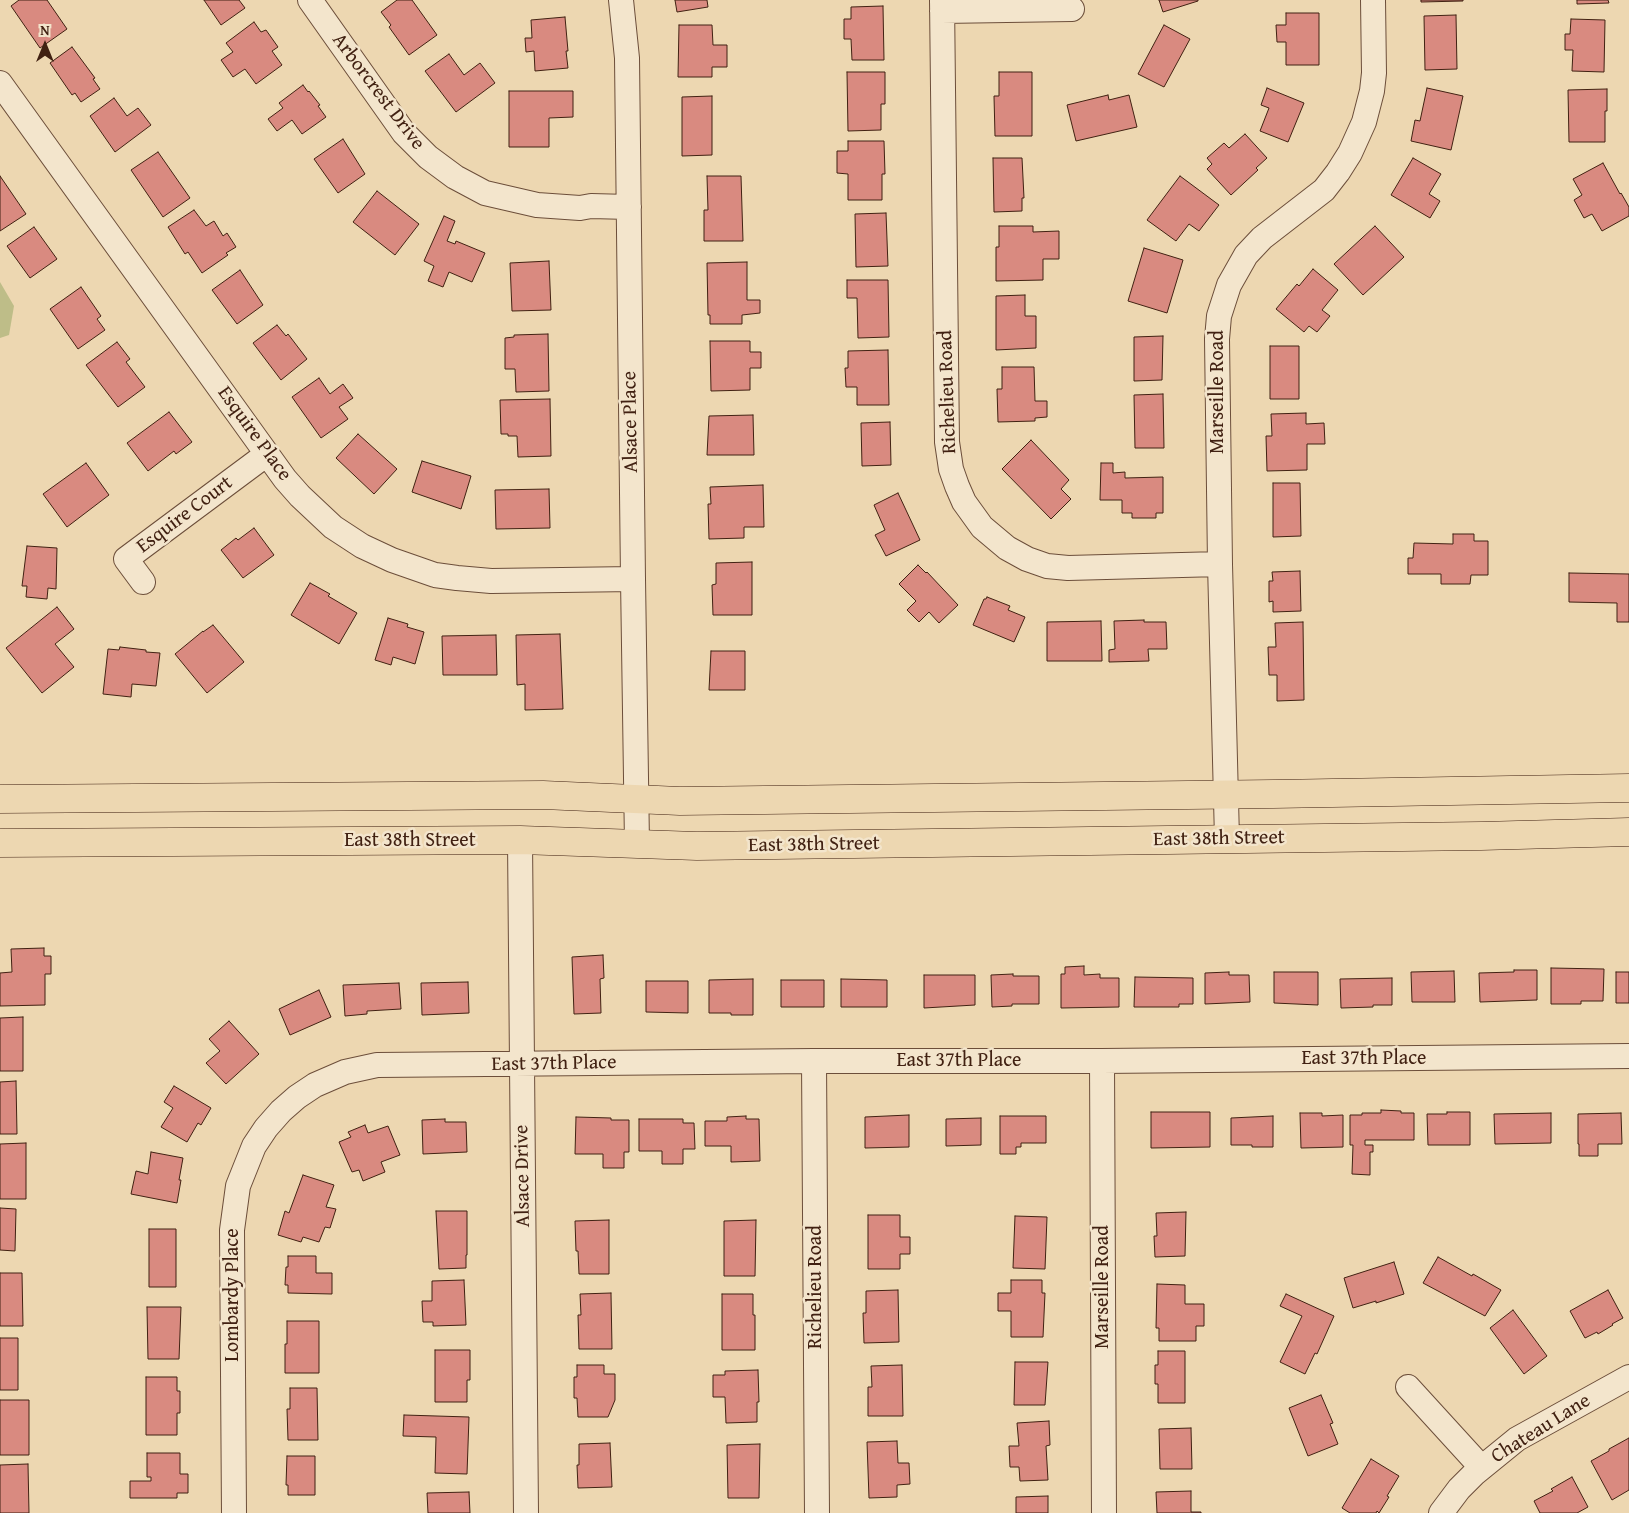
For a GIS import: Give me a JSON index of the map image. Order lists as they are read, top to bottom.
{
  "streets": {
    "main road": ["East 38th Street"],
    "street": [
      "Arborcrest Drive",
      "Richelieu Road",
      "Marseille Road",
      "Alsace Place",
      "Esquire Place",
      "Esquire Court",
      "East 37th Place",
      "Alsace Drive",
      "Lombardy Place",
      "Chateau Lane"
    ]
  },
  "crossings": [
    ["Arborcrest Drive", "Alsace Place"],
    ["Richelieu Road", "Marseille Road"],
    ["Richelieu Road", "East 37th Place"],
    ["Marseille Road", "East 38th Street"],
    ["Marseille Road", "East 37th Place"],
    ["Alsace Place", "Esquire Place"],
    ["Alsace Place", "East 38th Street"],
    ["Esquire Place", "Esquire Court"],
    ["East 38th Street", "Alsace Drive"],
    ["East 37th Place", "Alsace Drive"],
    ["East 37th Place", "Lombardy Place"]
  ],
  "north": "top"
}
